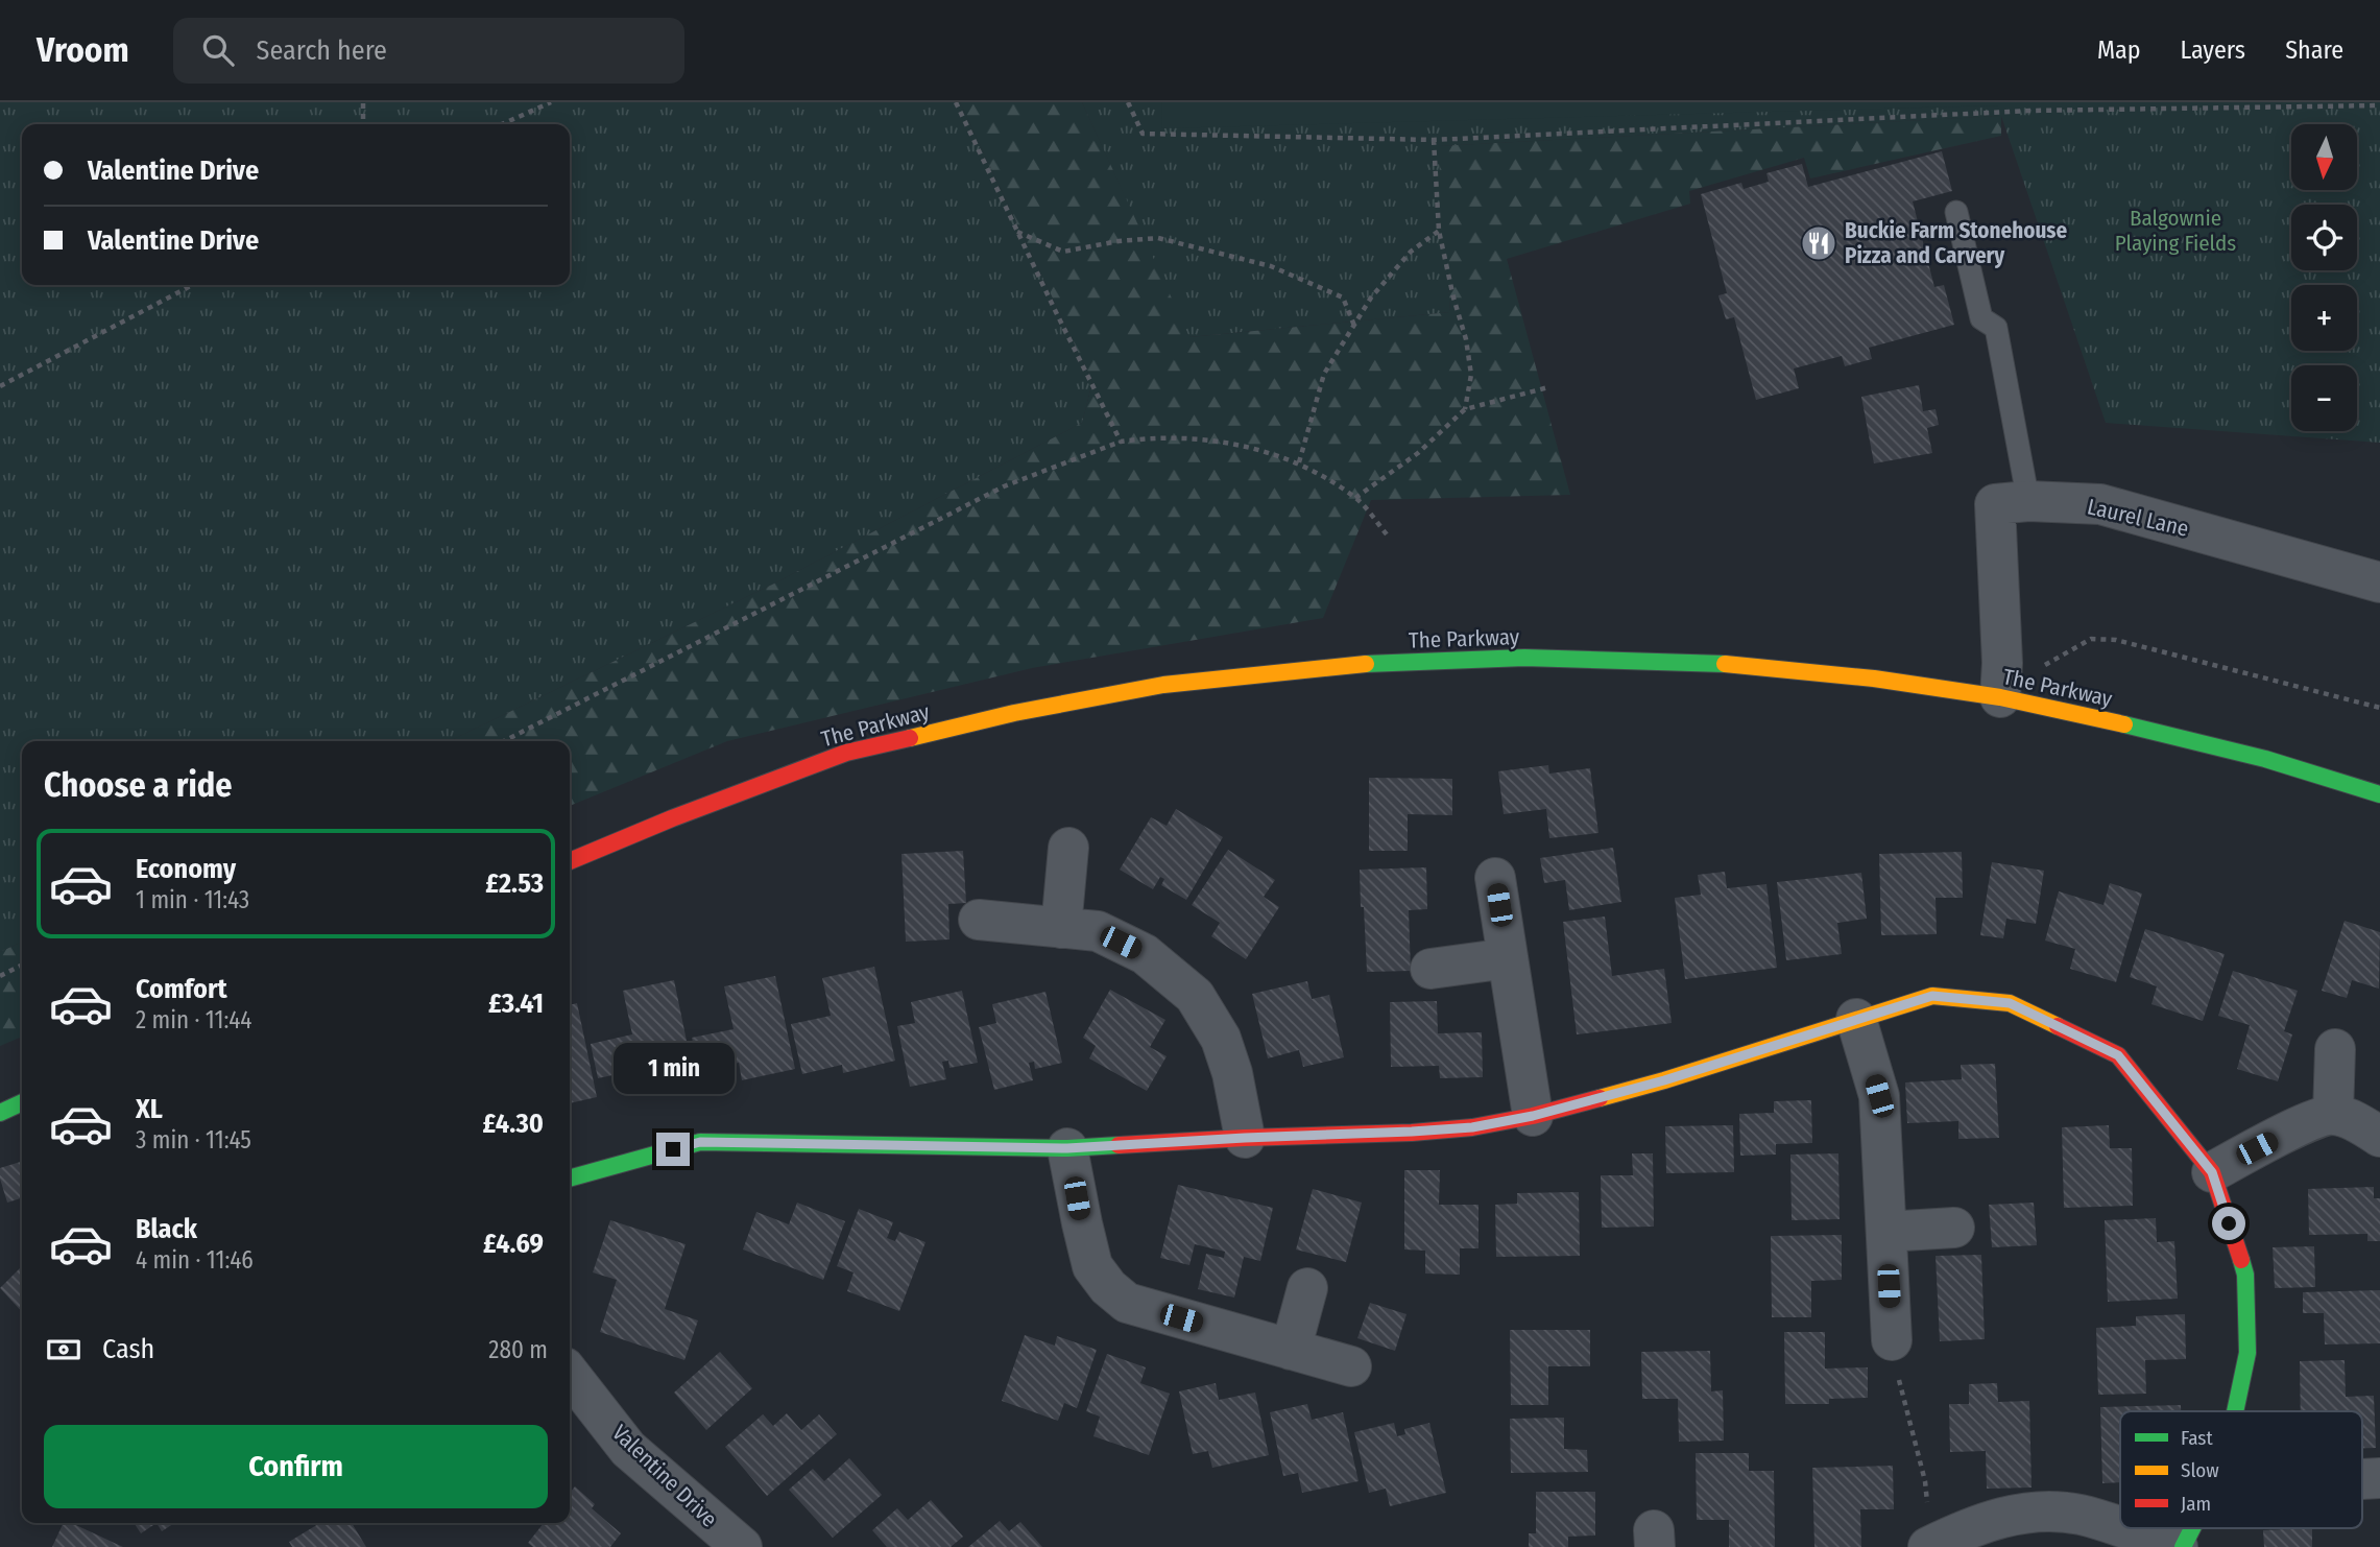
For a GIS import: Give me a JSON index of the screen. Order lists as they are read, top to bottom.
{
  "streets": {
    "street": ["Laurel Lane", "The Parkway", "Valentine Drive"]
  },
  "crossings": [
    ["Laurel Lane", "The Parkway"]
  ],
  "parks": ["Balgownie Playing Fields"],
  "places": {
    "restaurant": ["Buckie Farm Stonehouse Pizza and Carvery"]
  },
  "legend": ["Fast", "Slow", "Jam"],
  "north": "bottom",
  "page": {
    "header": "Vroom",
    "search": "Search here",
    "nav": ["Map", "Layers", "Share"],
    "map_buttons": ["+", "−"],
    "banner": ["Valentine Drive", "Valentine Drive"],
    "heading": "Choose a ride",
    "list": [
      {
        "name": "Economy",
        "note": "1 min · 11:43",
        "value": "£2.53"
      },
      {
        "name": "Comfort",
        "note": "2 min · 11:44",
        "value": "£3.41"
      },
      {
        "name": "XL",
        "note": "3 min · 11:45",
        "value": "£4.30"
      },
      {
        "name": "Black",
        "note": "4 min · 11:46",
        "value": "£4.69"
      }
    ],
    "bubble": "1 min",
    "pay": ["Cash", "280 m"],
    "buttons": "Confirm"
  }
}
